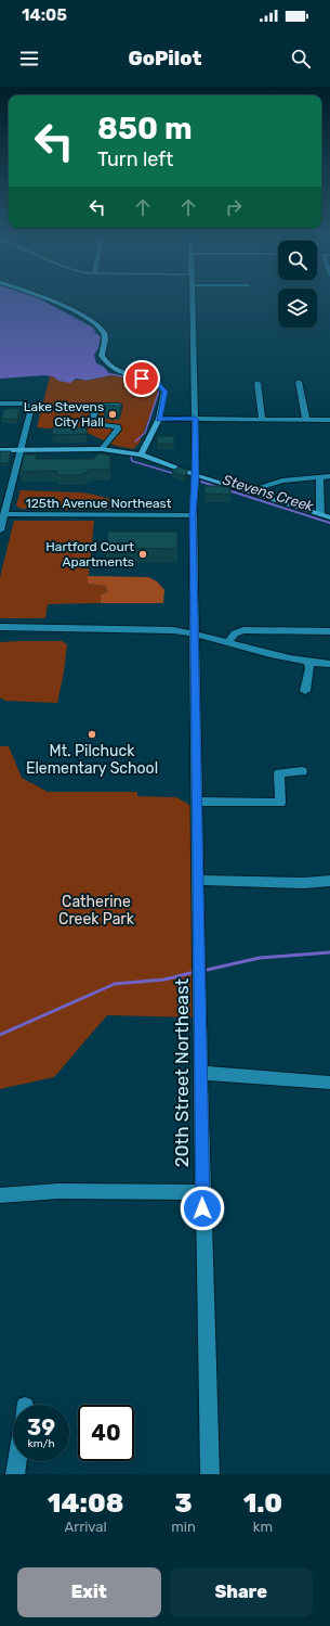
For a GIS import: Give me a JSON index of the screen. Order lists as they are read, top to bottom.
{
  "streets": {
    "main road": ["20th Street Northeast"],
    "street": ["125th Avenue Northeast"]
  },
  "crossings": [
    ["125th Avenue Northeast", "20th Street Northeast"]
  ],
  "water": ["Stevens Creek"],
  "parks": ["Catherine Creek Park"],
  "places": ["Lake Stevens City Hall", "Hartford Court Apartments", "Mt. Pilchuck Elementary School"],
  "page": {
    "status": "14:05",
    "header": "GoPilot",
    "turn": ["850 m", "Turn left"],
    "speed": "39 km/h",
    "limit": "40",
    "eta": [
      "14:08",
      "Arrival",
      "3",
      "min",
      "1.0",
      "km"
    ],
    "buttons": ["Exit", "Share"]
  }
}
